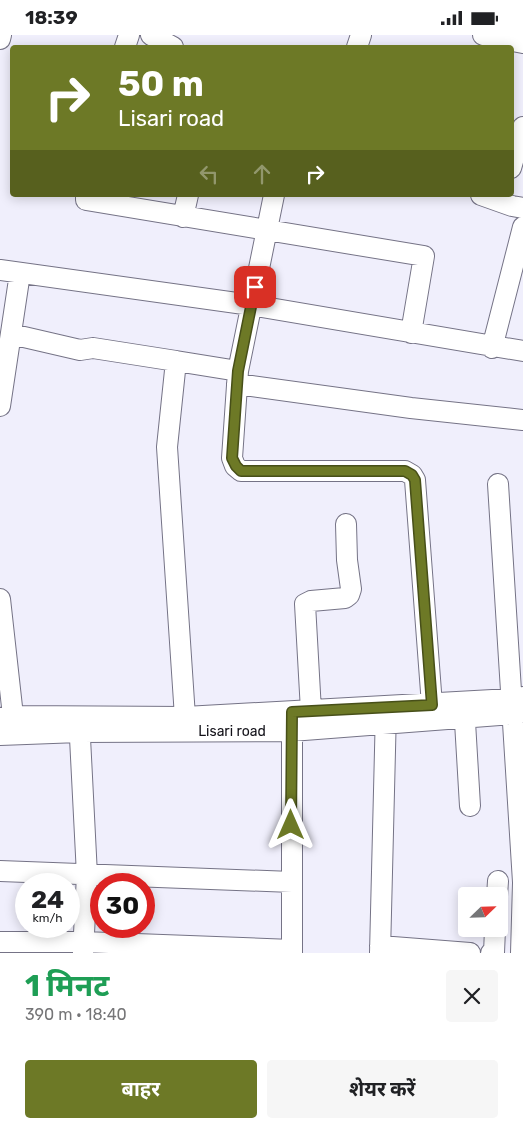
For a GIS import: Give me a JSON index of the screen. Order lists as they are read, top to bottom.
{
  "streets": {
    "street": ["Lisari road"]
  },
  "north": "top right",
  "page": {
    "status": "18:39",
    "turn": ["50 m", "Lisari road"],
    "speed": "24 km/h",
    "limit": "30",
    "heading": ["1 मिनट", "390 m · 18:40"],
    "buttons": ["बाहर", "शेयर करें"]
  }
}
